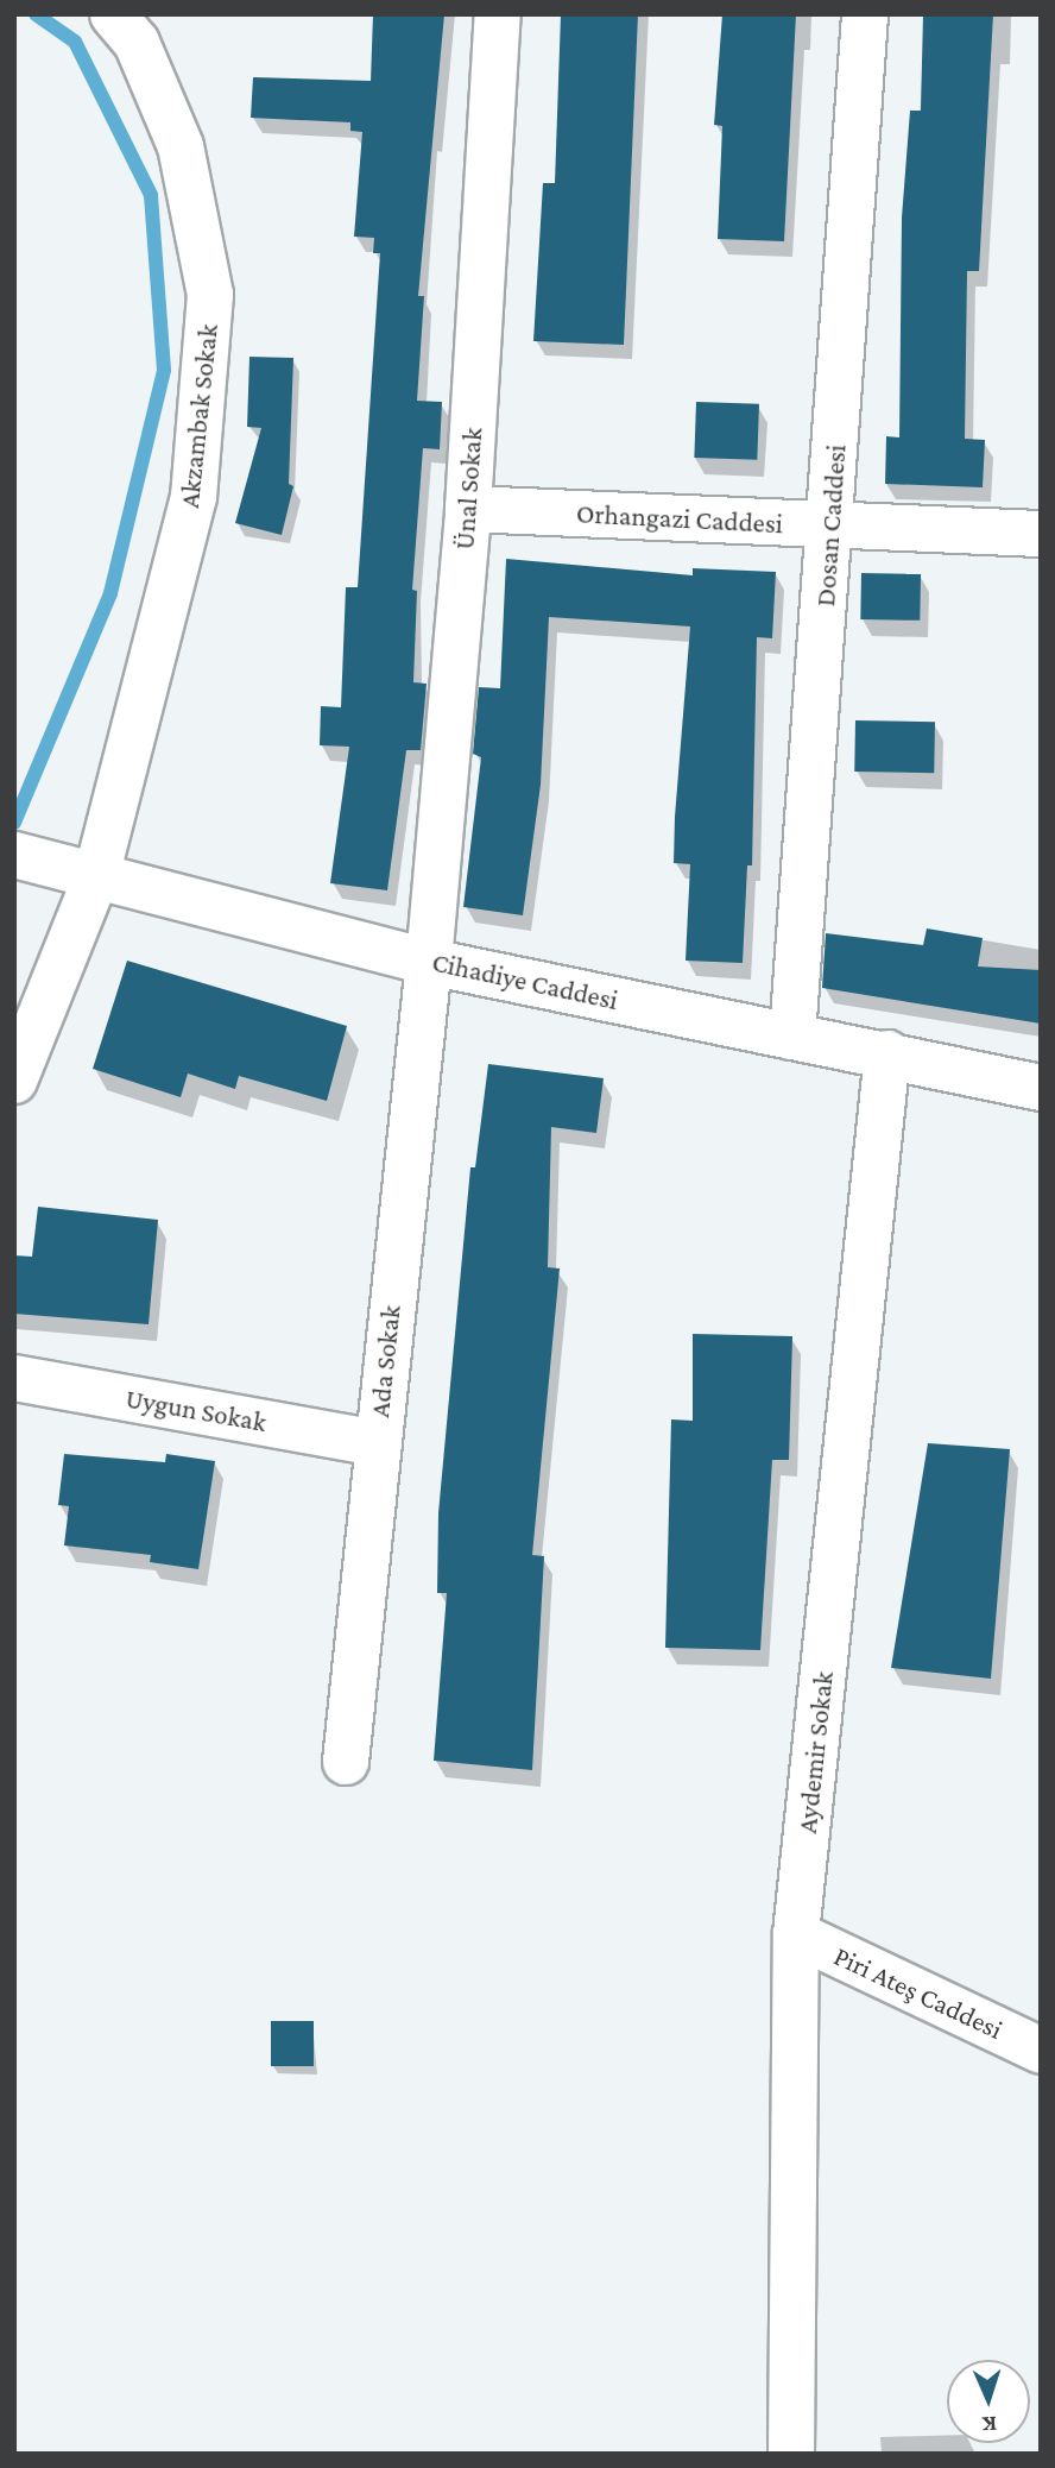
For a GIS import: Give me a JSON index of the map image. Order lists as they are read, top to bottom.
{
  "streets": {
    "street": [
      "Akzambak Sokak",
      "Ünal Sokak",
      "Orhangazi Caddesi",
      "Dosan Caddesi",
      "Cihadiye Caddesi",
      "Ada Sokak",
      "Uygun Sokak",
      "Aydemir Sokak",
      "Piri Ateş Caddesi"
    ]
  },
  "crossings": [
    ["Akzambak Sokak", "Cihadiye Caddesi"],
    ["Ünal Sokak", "Orhangazi Caddesi"],
    ["Ünal Sokak", "Cihadiye Caddesi"],
    ["Ünal Sokak", "Ada Sokak"],
    ["Orhangazi Caddesi", "Dosan Caddesi"],
    ["Dosan Caddesi", "Cihadiye Caddesi"],
    ["Cihadiye Caddesi", "Ada Sokak"],
    ["Cihadiye Caddesi", "Aydemir Sokak"],
    ["Ada Sokak", "Uygun Sokak"],
    ["Aydemir Sokak", "Piri Ateş Caddesi"]
  ],
  "north": "bottom"
}
